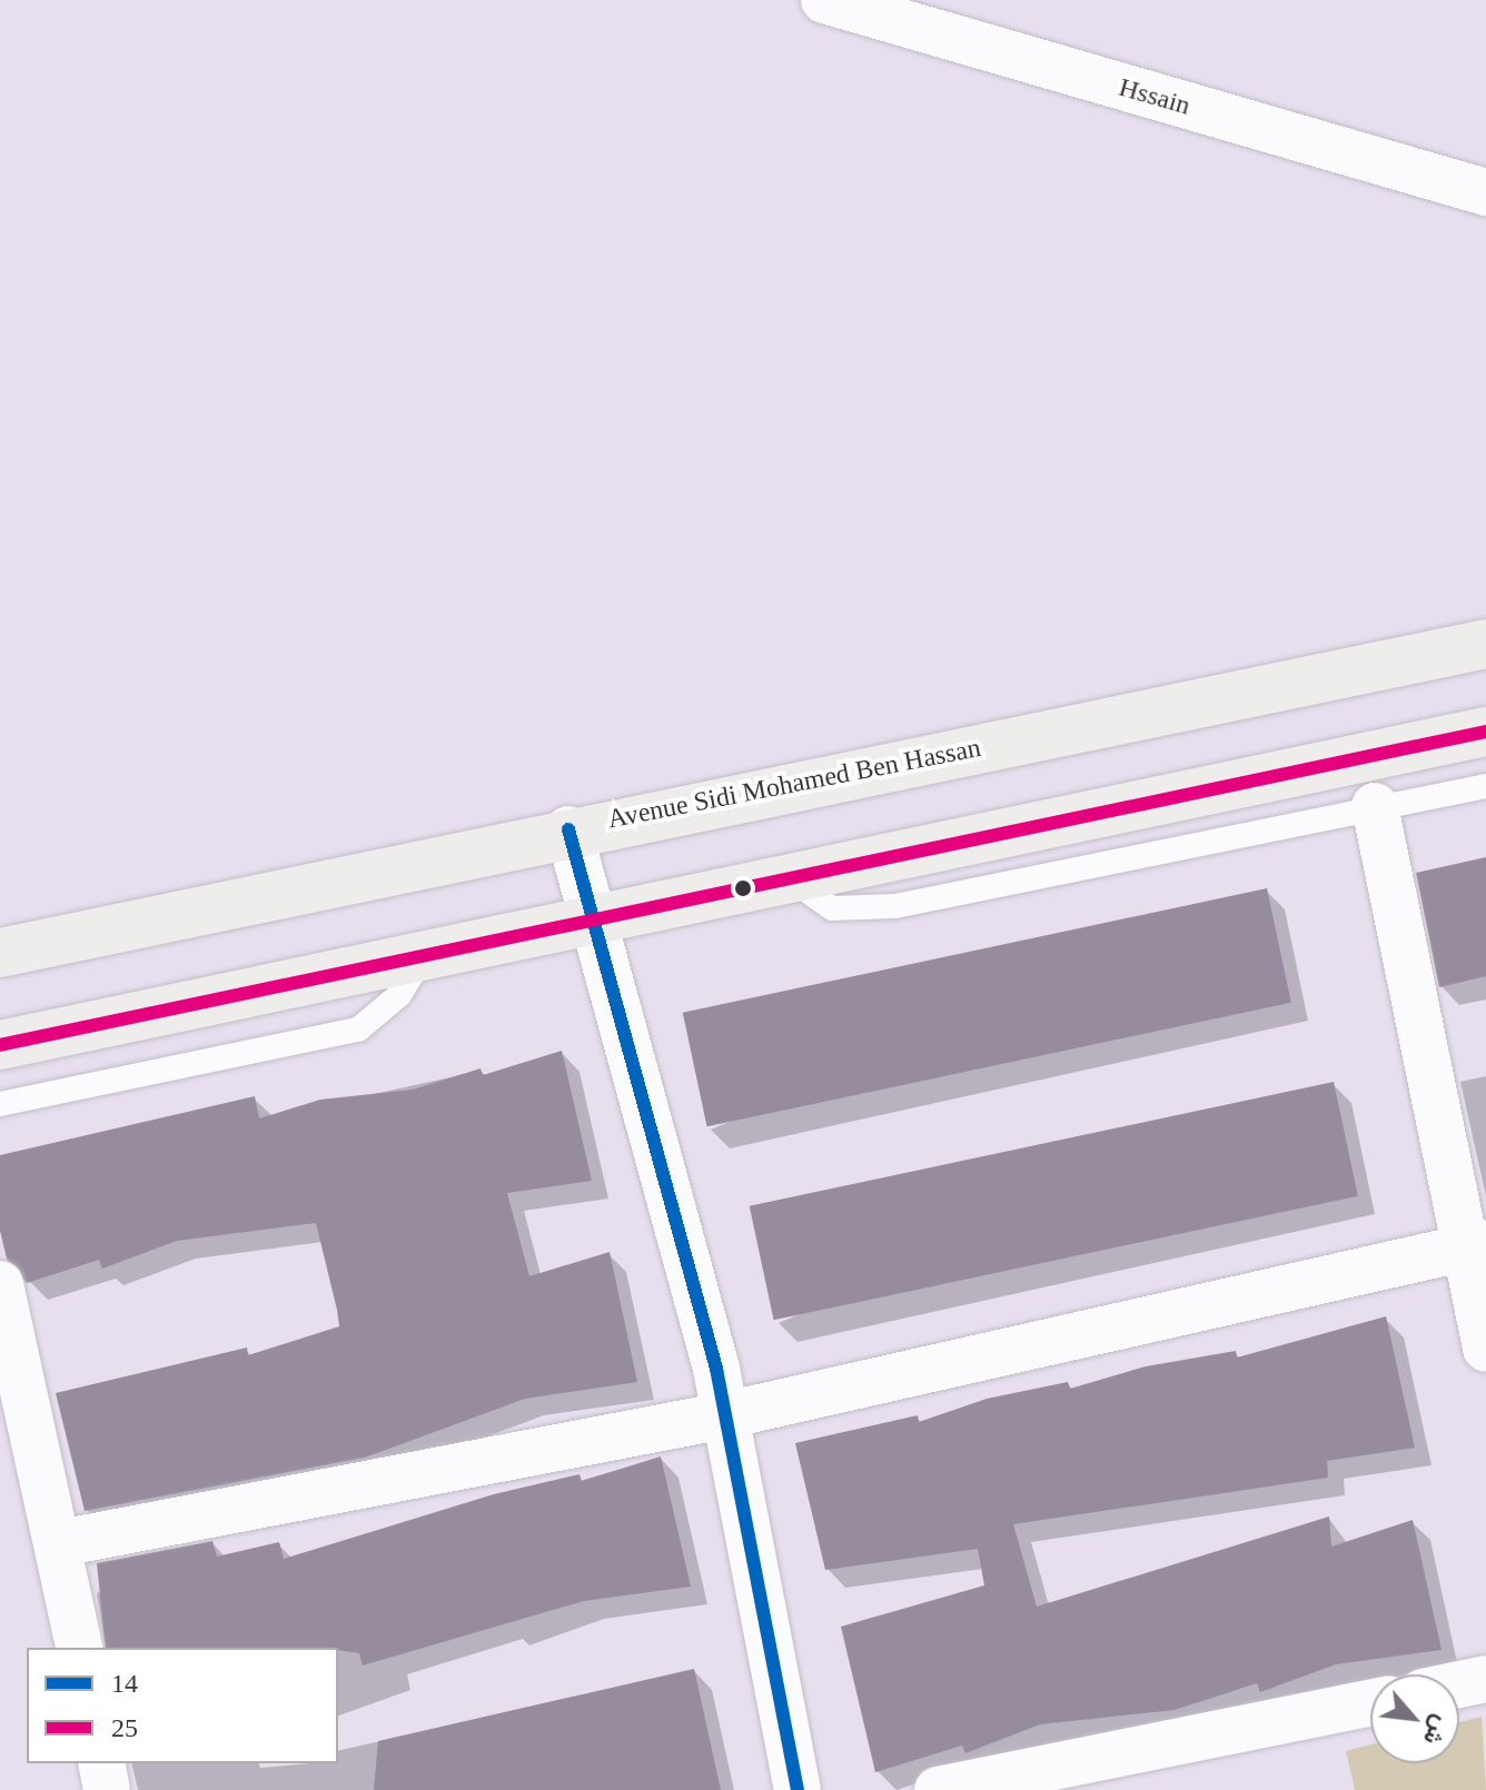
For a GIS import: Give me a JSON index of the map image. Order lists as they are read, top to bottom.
{
  "streets": {
    "street": ["Hssain", "Avenue Sidi Mohamed Ben Hassan"]
  },
  "lines": ["transit line 25", "transit line 14"],
  "legend": ["14", "25"],
  "north": "bottom right"
}
